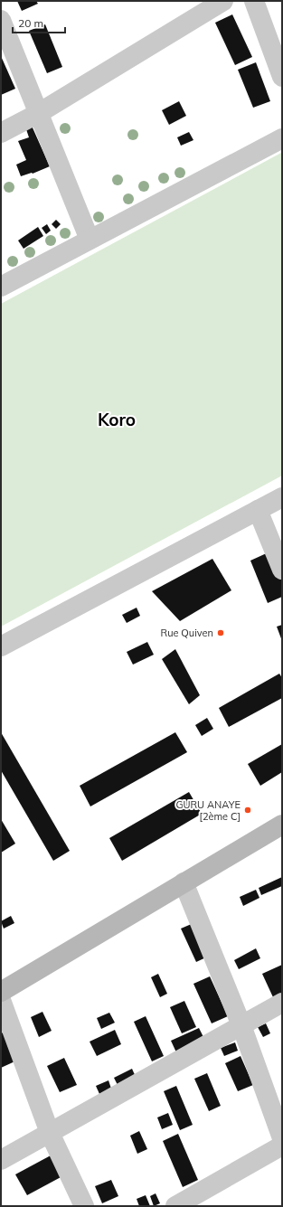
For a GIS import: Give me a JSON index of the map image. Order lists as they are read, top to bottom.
{
  "districts": ["Koro"],
  "places": ["Rue Quiven", "GURU ANAYE [2ème C]"],
  "scale_bar": "20 m"
}
